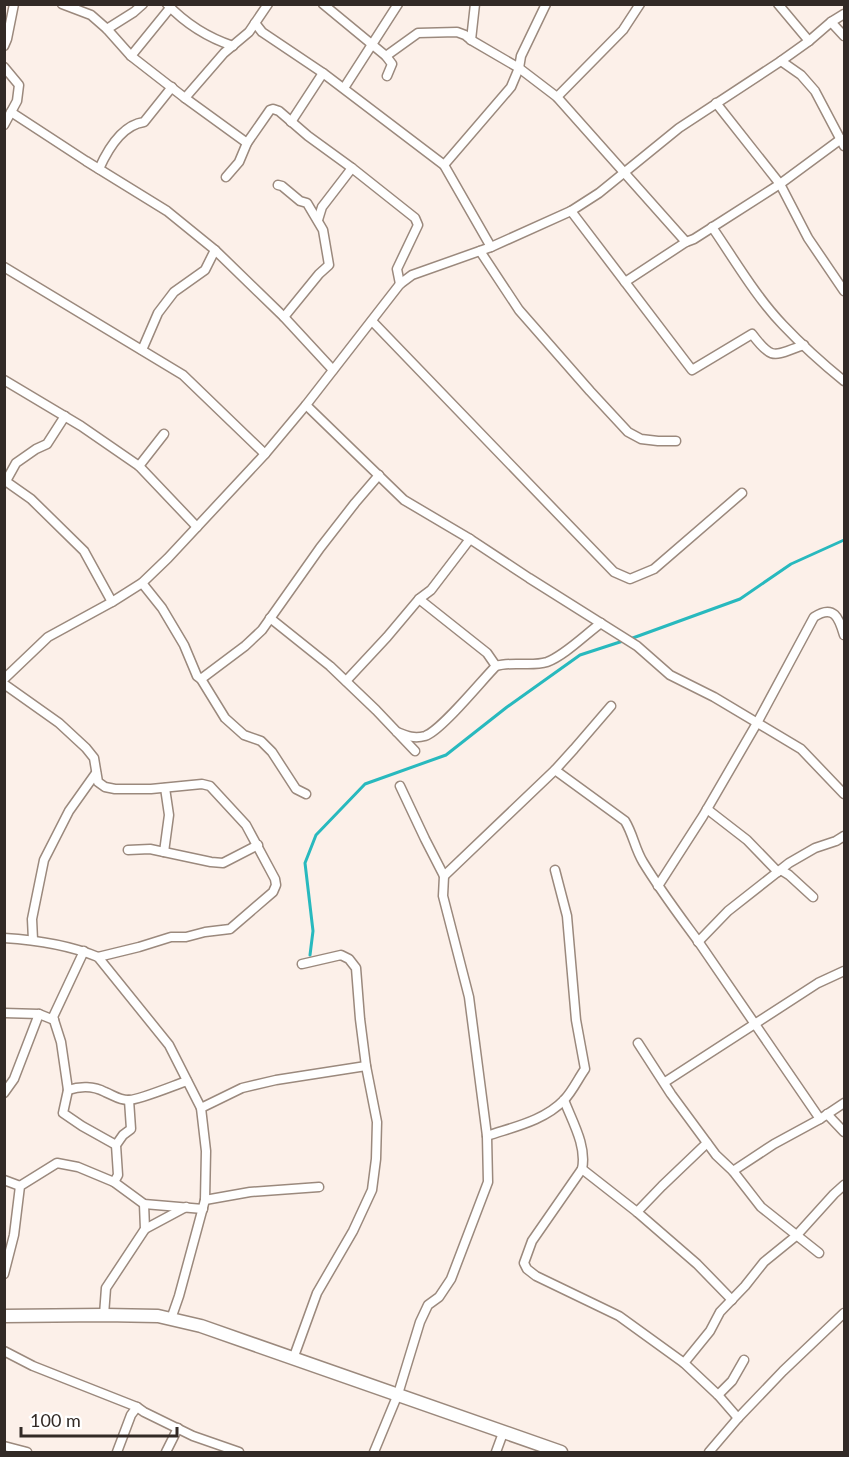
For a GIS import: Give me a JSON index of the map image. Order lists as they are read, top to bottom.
{
  "scale_bar": "100 m"
}
